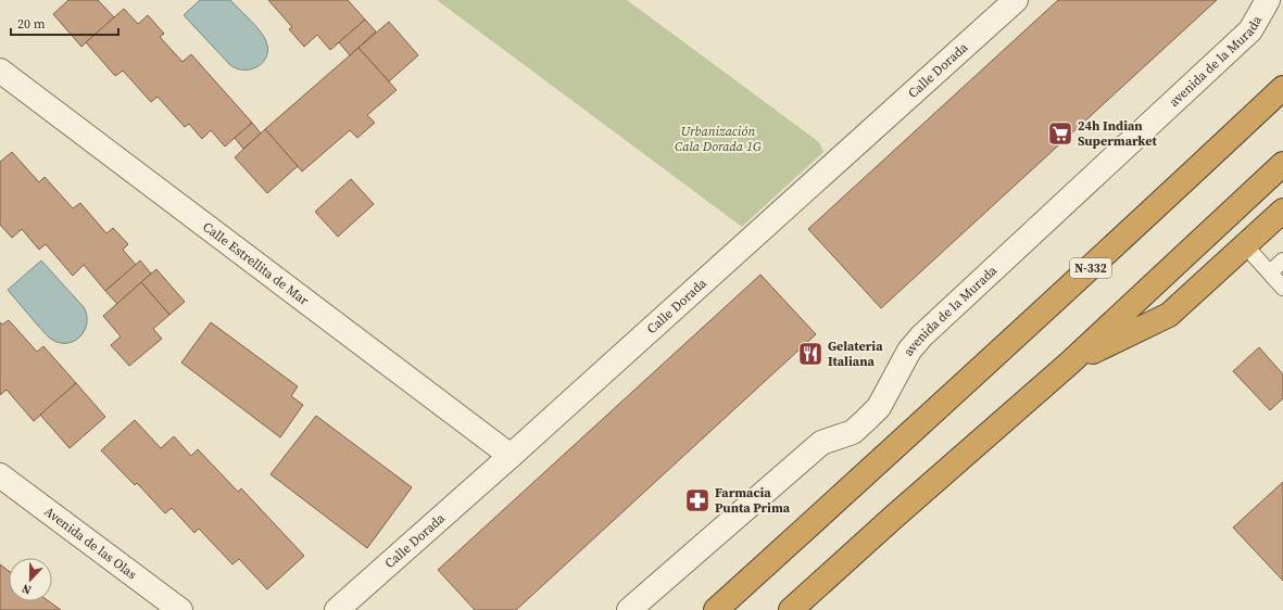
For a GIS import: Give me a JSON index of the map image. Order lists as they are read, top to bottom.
{
  "streets": {
    "highway": ["N-332"],
    "street": [
      "avenida de la Murada",
      "Calle Dorada",
      "Calle Estrellita de Mar",
      "Avenida de las Olas"
    ]
  },
  "crossings": [
    ["Calle Dorada", "Calle Estrellita de Mar"]
  ],
  "parks": ["Urbanización Cala Dorada 1G"],
  "places": {
    "supermarket": ["24h Indian Supermarket"],
    "restaurant": ["Gelateria Italiana"],
    "pharmacy": ["Farmacia Punta Prima"]
  },
  "scale_bar": "20 m",
  "north": "bottom"
}
